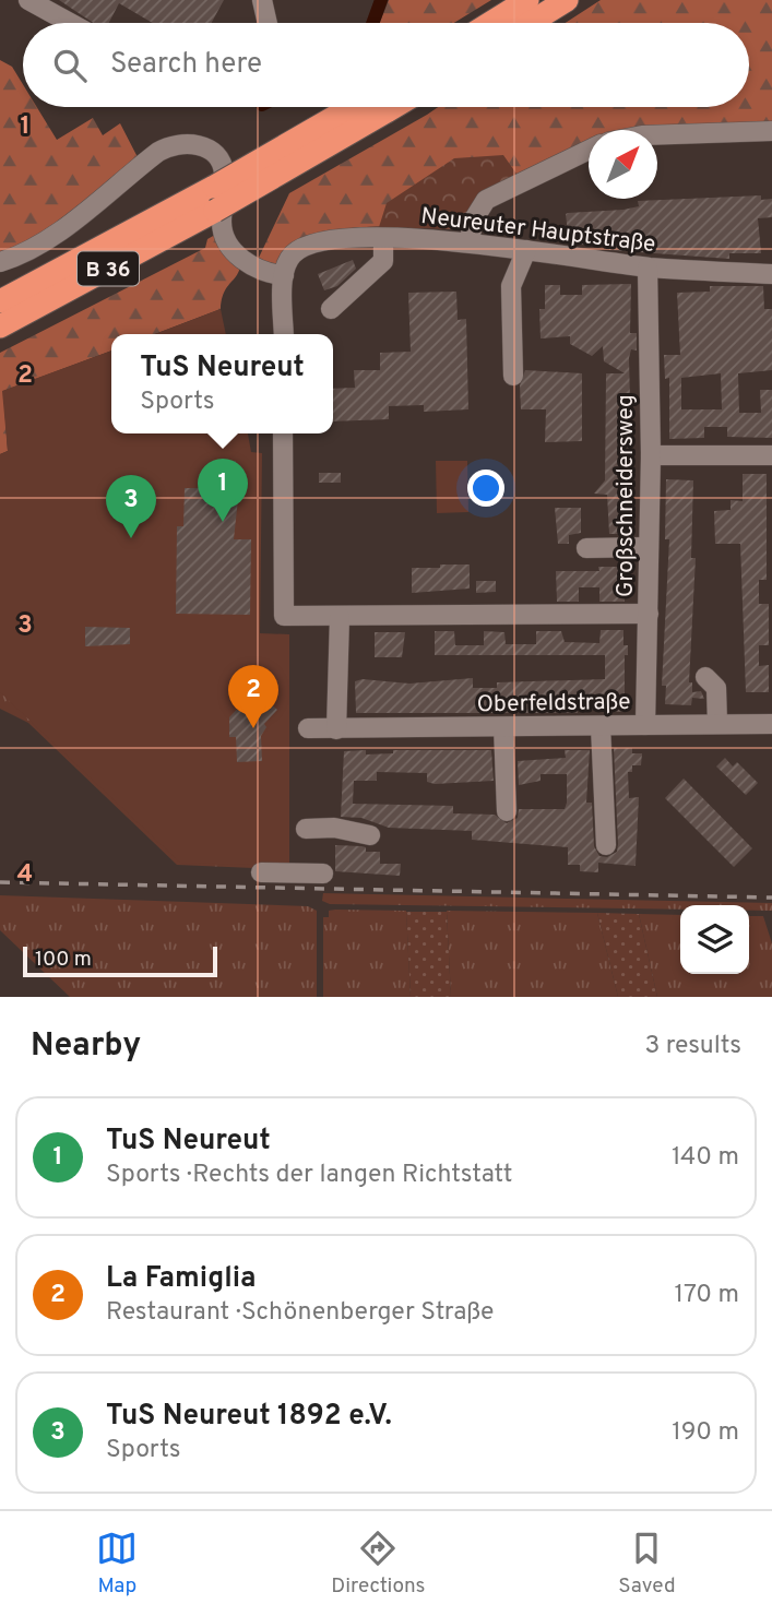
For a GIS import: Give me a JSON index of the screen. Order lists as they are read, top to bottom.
{
  "streets": {
    "highway": ["B 36"],
    "street": ["Neureuter Hauptstraße", "Großschneidersweg", "Oberfeldstraße"]
  },
  "crossings": [
    ["Neureuter Hauptstraße", "Großschneidersweg"],
    ["Großschneidersweg", "Oberfeldstraße"]
  ],
  "scale_bar": "100 m",
  "north": "top right",
  "page": {
    "search": "Search here",
    "popup": ["TuS Neureut", "Sports"],
    "pins": ["1", "3", "2"],
    "scale": "100 m",
    "heading": ["Nearby", "3 results"],
    "list": [
      {
        "mark": "1",
        "name": "TuS Neureut",
        "note": "Sports · Rechts der langen Richtstatt",
        "value": "140 m"
      },
      {
        "mark": "2",
        "name": "La Famiglia",
        "note": "Restaurant · Schönenberger Straße",
        "value": "170 m"
      },
      {
        "mark": "3",
        "name": "TuS Neureut 1892 e.V.",
        "note": "Sports",
        "value": "190 m"
      }
    ],
    "nav": ["Map", "Directions", "Saved"]
  },
  "grid": {
    "rows": [
      "1",
      "2",
      "3",
      "4"
    ]
  }
}
